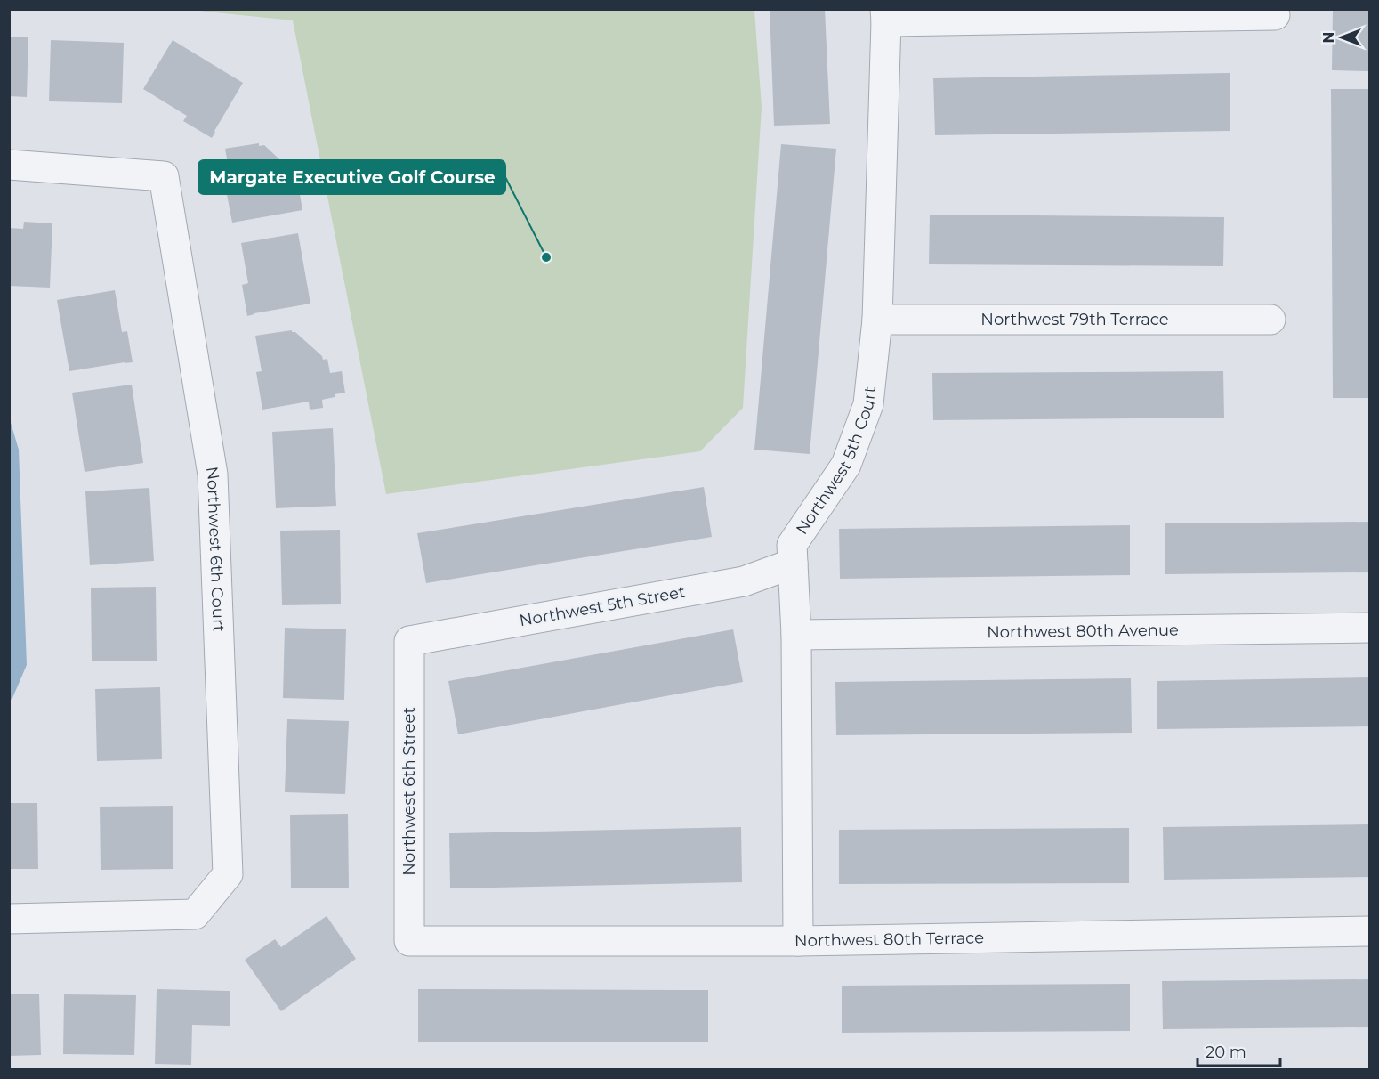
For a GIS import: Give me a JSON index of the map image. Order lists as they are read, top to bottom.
{
  "streets": {
    "street": [
      "Northwest 79th Terrace",
      "Northwest 5th Court",
      "Northwest 6th Court",
      "Northwest 5th Street",
      "Northwest 80th Avenue",
      "Northwest 6th Street",
      "Northwest 80th Terrace"
    ]
  },
  "crossings": [
    ["Northwest 79th Terrace", "Northwest 5th Court"],
    ["Northwest 5th Court", "Northwest 5th Street"],
    ["Northwest 5th Court", "Northwest 80th Avenue"],
    ["Northwest 5th Court", "Northwest 80th Terrace"],
    ["Northwest 5th Street", "Northwest 6th Street"],
    ["Northwest 6th Street", "Northwest 80th Terrace"]
  ],
  "places": ["Margate Executive Golf Course"],
  "scale_bar": "20 m",
  "north": "left"
}
